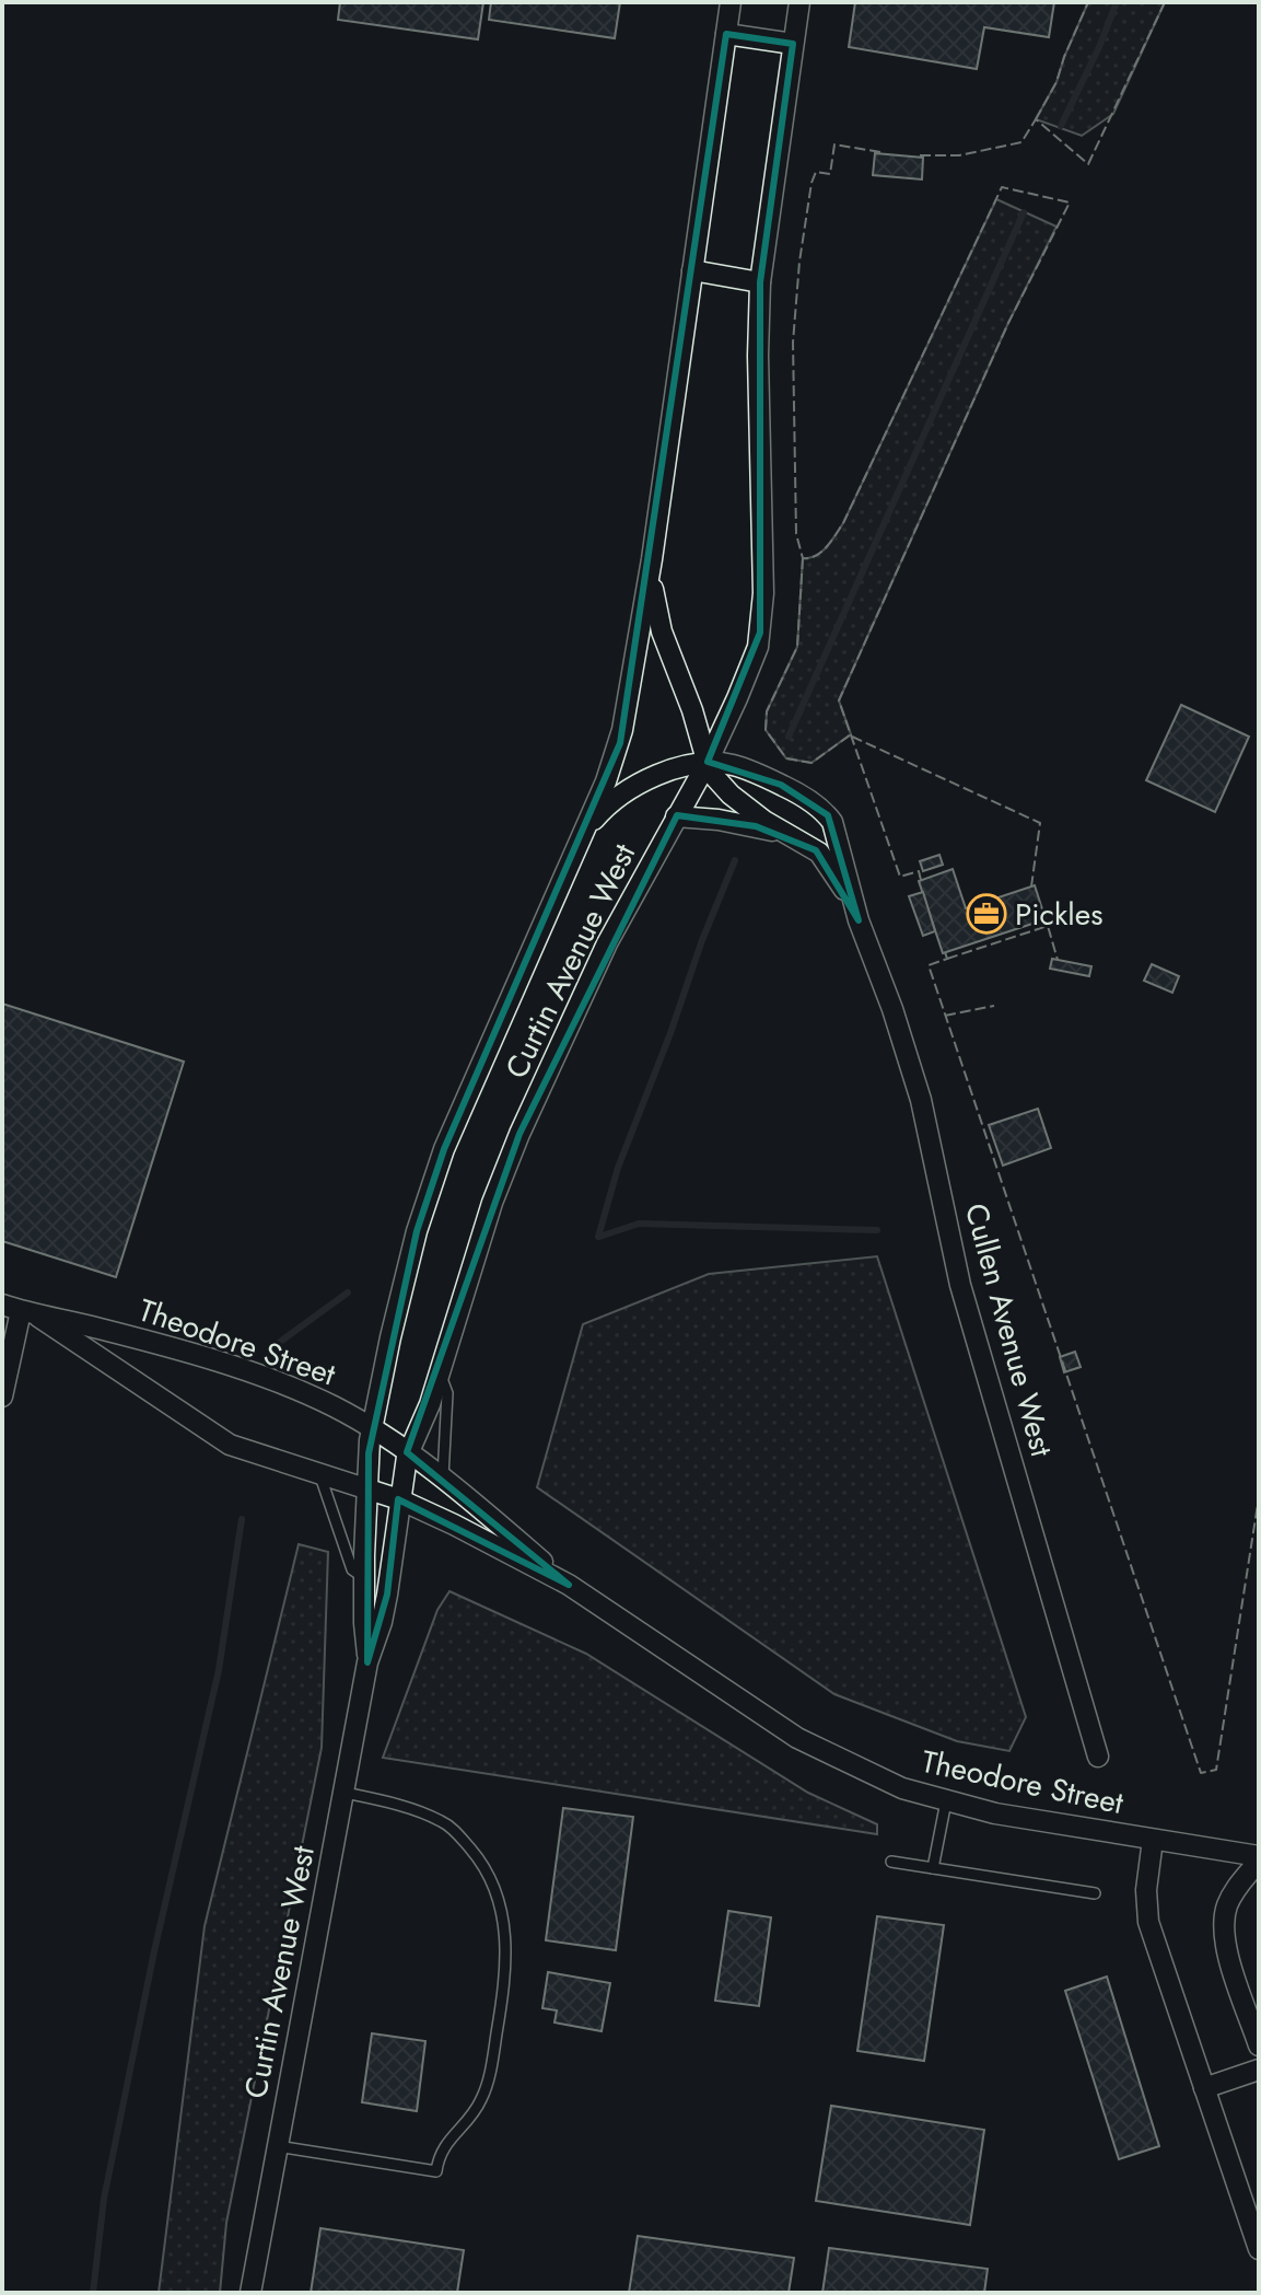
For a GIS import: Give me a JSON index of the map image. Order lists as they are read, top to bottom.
{
  "streets": {
    "street": ["Curtin Avenue West", "Cullen Avenue West", "Theodore Street"]
  },
  "crossings": [
    ["Curtin Avenue West", "Cullen Avenue West"],
    ["Curtin Avenue West", "Theodore Street"]
  ],
  "places": {
    "office": ["Pickles"]
  }
}
